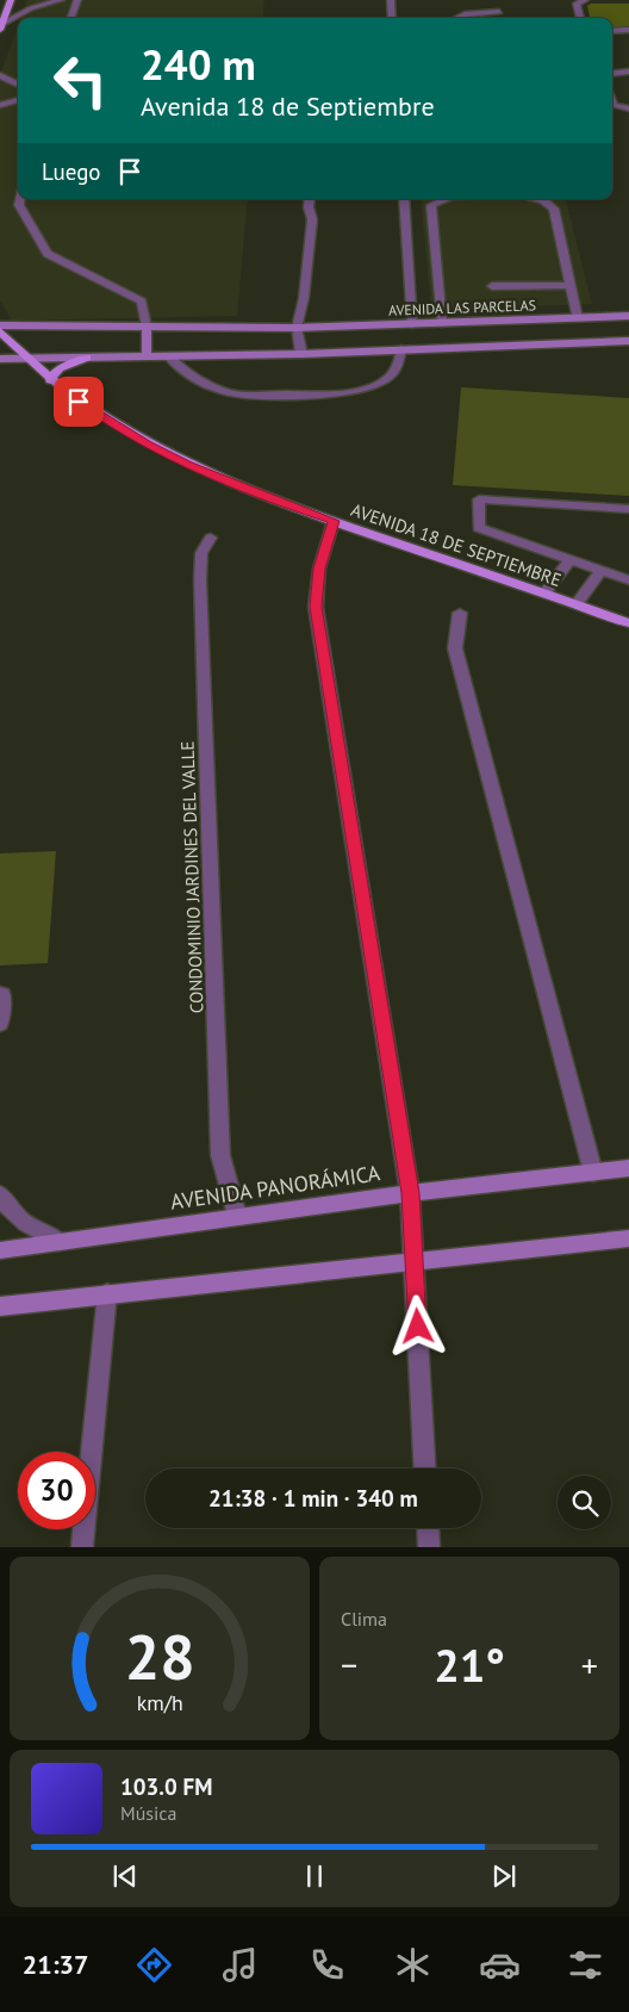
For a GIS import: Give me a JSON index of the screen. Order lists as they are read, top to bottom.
{
  "streets": {
    "main road": ["AVENIDA LAS PARCELAS", "AVENIDA 18 DE SEPTIEMBRE", "AVENIDA PANORÁMICA"],
    "street": ["CONDOMINIO JARDINES DEL VALLE"]
  },
  "crossings": [
    ["CONDOMINIO JARDINES DEL VALLE", "AVENIDA PANORÁMICA"]
  ],
  "page": {
    "turn": ["240 m", "Avenida 18 de Septiembre"],
    "then": "Luego",
    "limit": "30",
    "trip": "21:38 · 1 min · 340 m",
    "tile": "Clima",
    "heat": ["−", "21°", "+"],
    "song": ["103.0 FM", "Música"],
    "tabs": "21:37",
    "gauge": ["28", "km/h"]
  }
}
